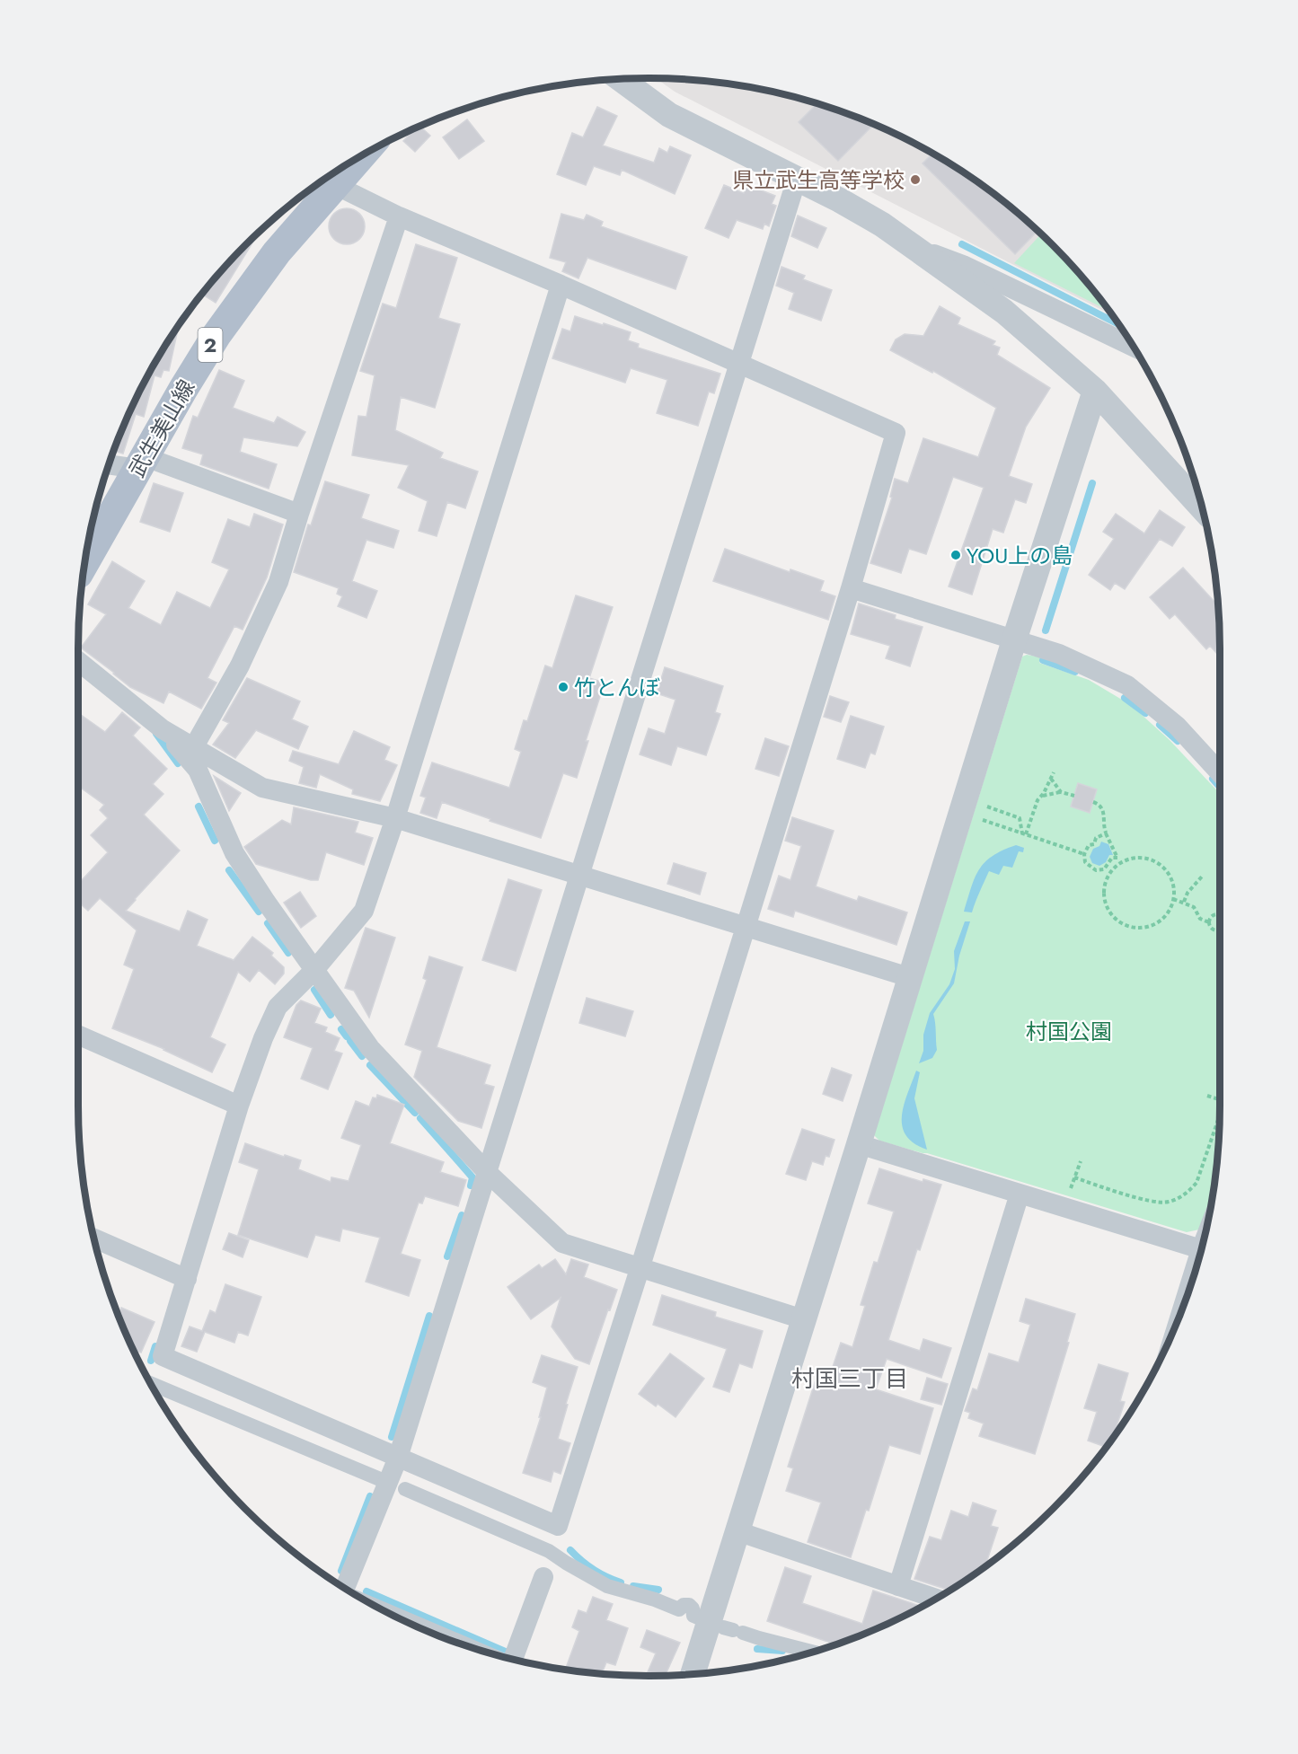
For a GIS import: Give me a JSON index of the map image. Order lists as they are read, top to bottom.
{
  "streets": {
    "main road": ["2", "武生美山線"]
  },
  "districts": ["村国三丁目"],
  "parks": ["村国公園"],
  "places": ["県立武生高等学校", "YOU上の島", "竹とんぼ"]
}
